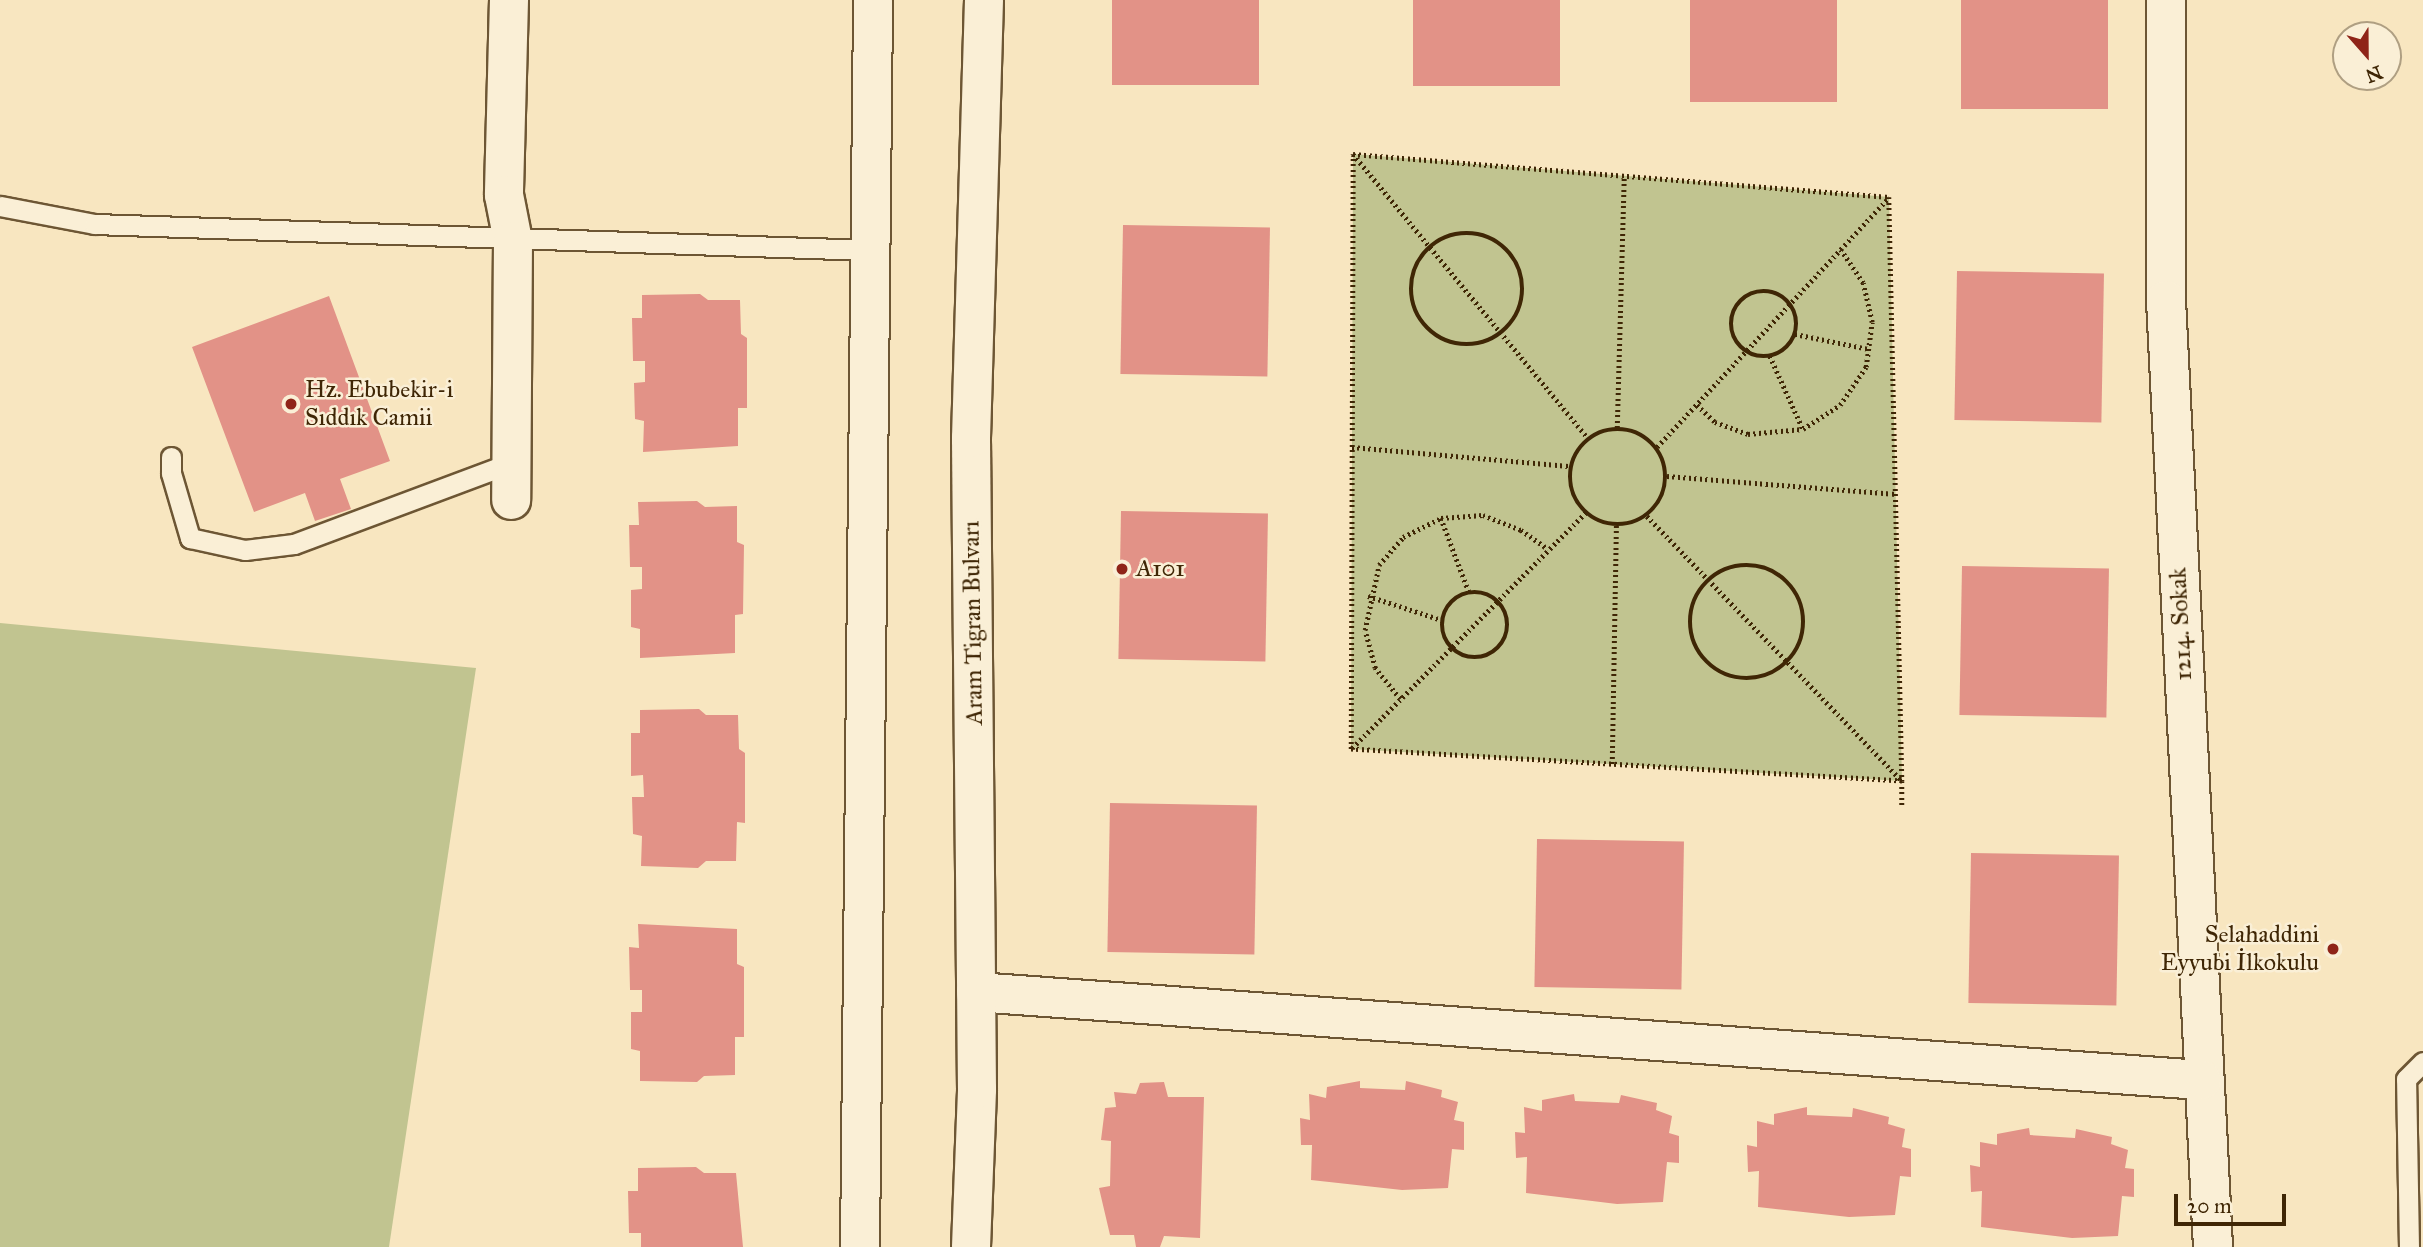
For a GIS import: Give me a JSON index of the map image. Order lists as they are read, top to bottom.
{
  "streets": {
    "street": ["Aram Tigran Bulvarı", "1214. Sokak"]
  },
  "places": ["Hz. Ebubekir-i Sıddık Camii", "A101", "Selahaddini Eyyubi İlkokulu"],
  "scale_bar": "20 m",
  "north": "bottom"
}
